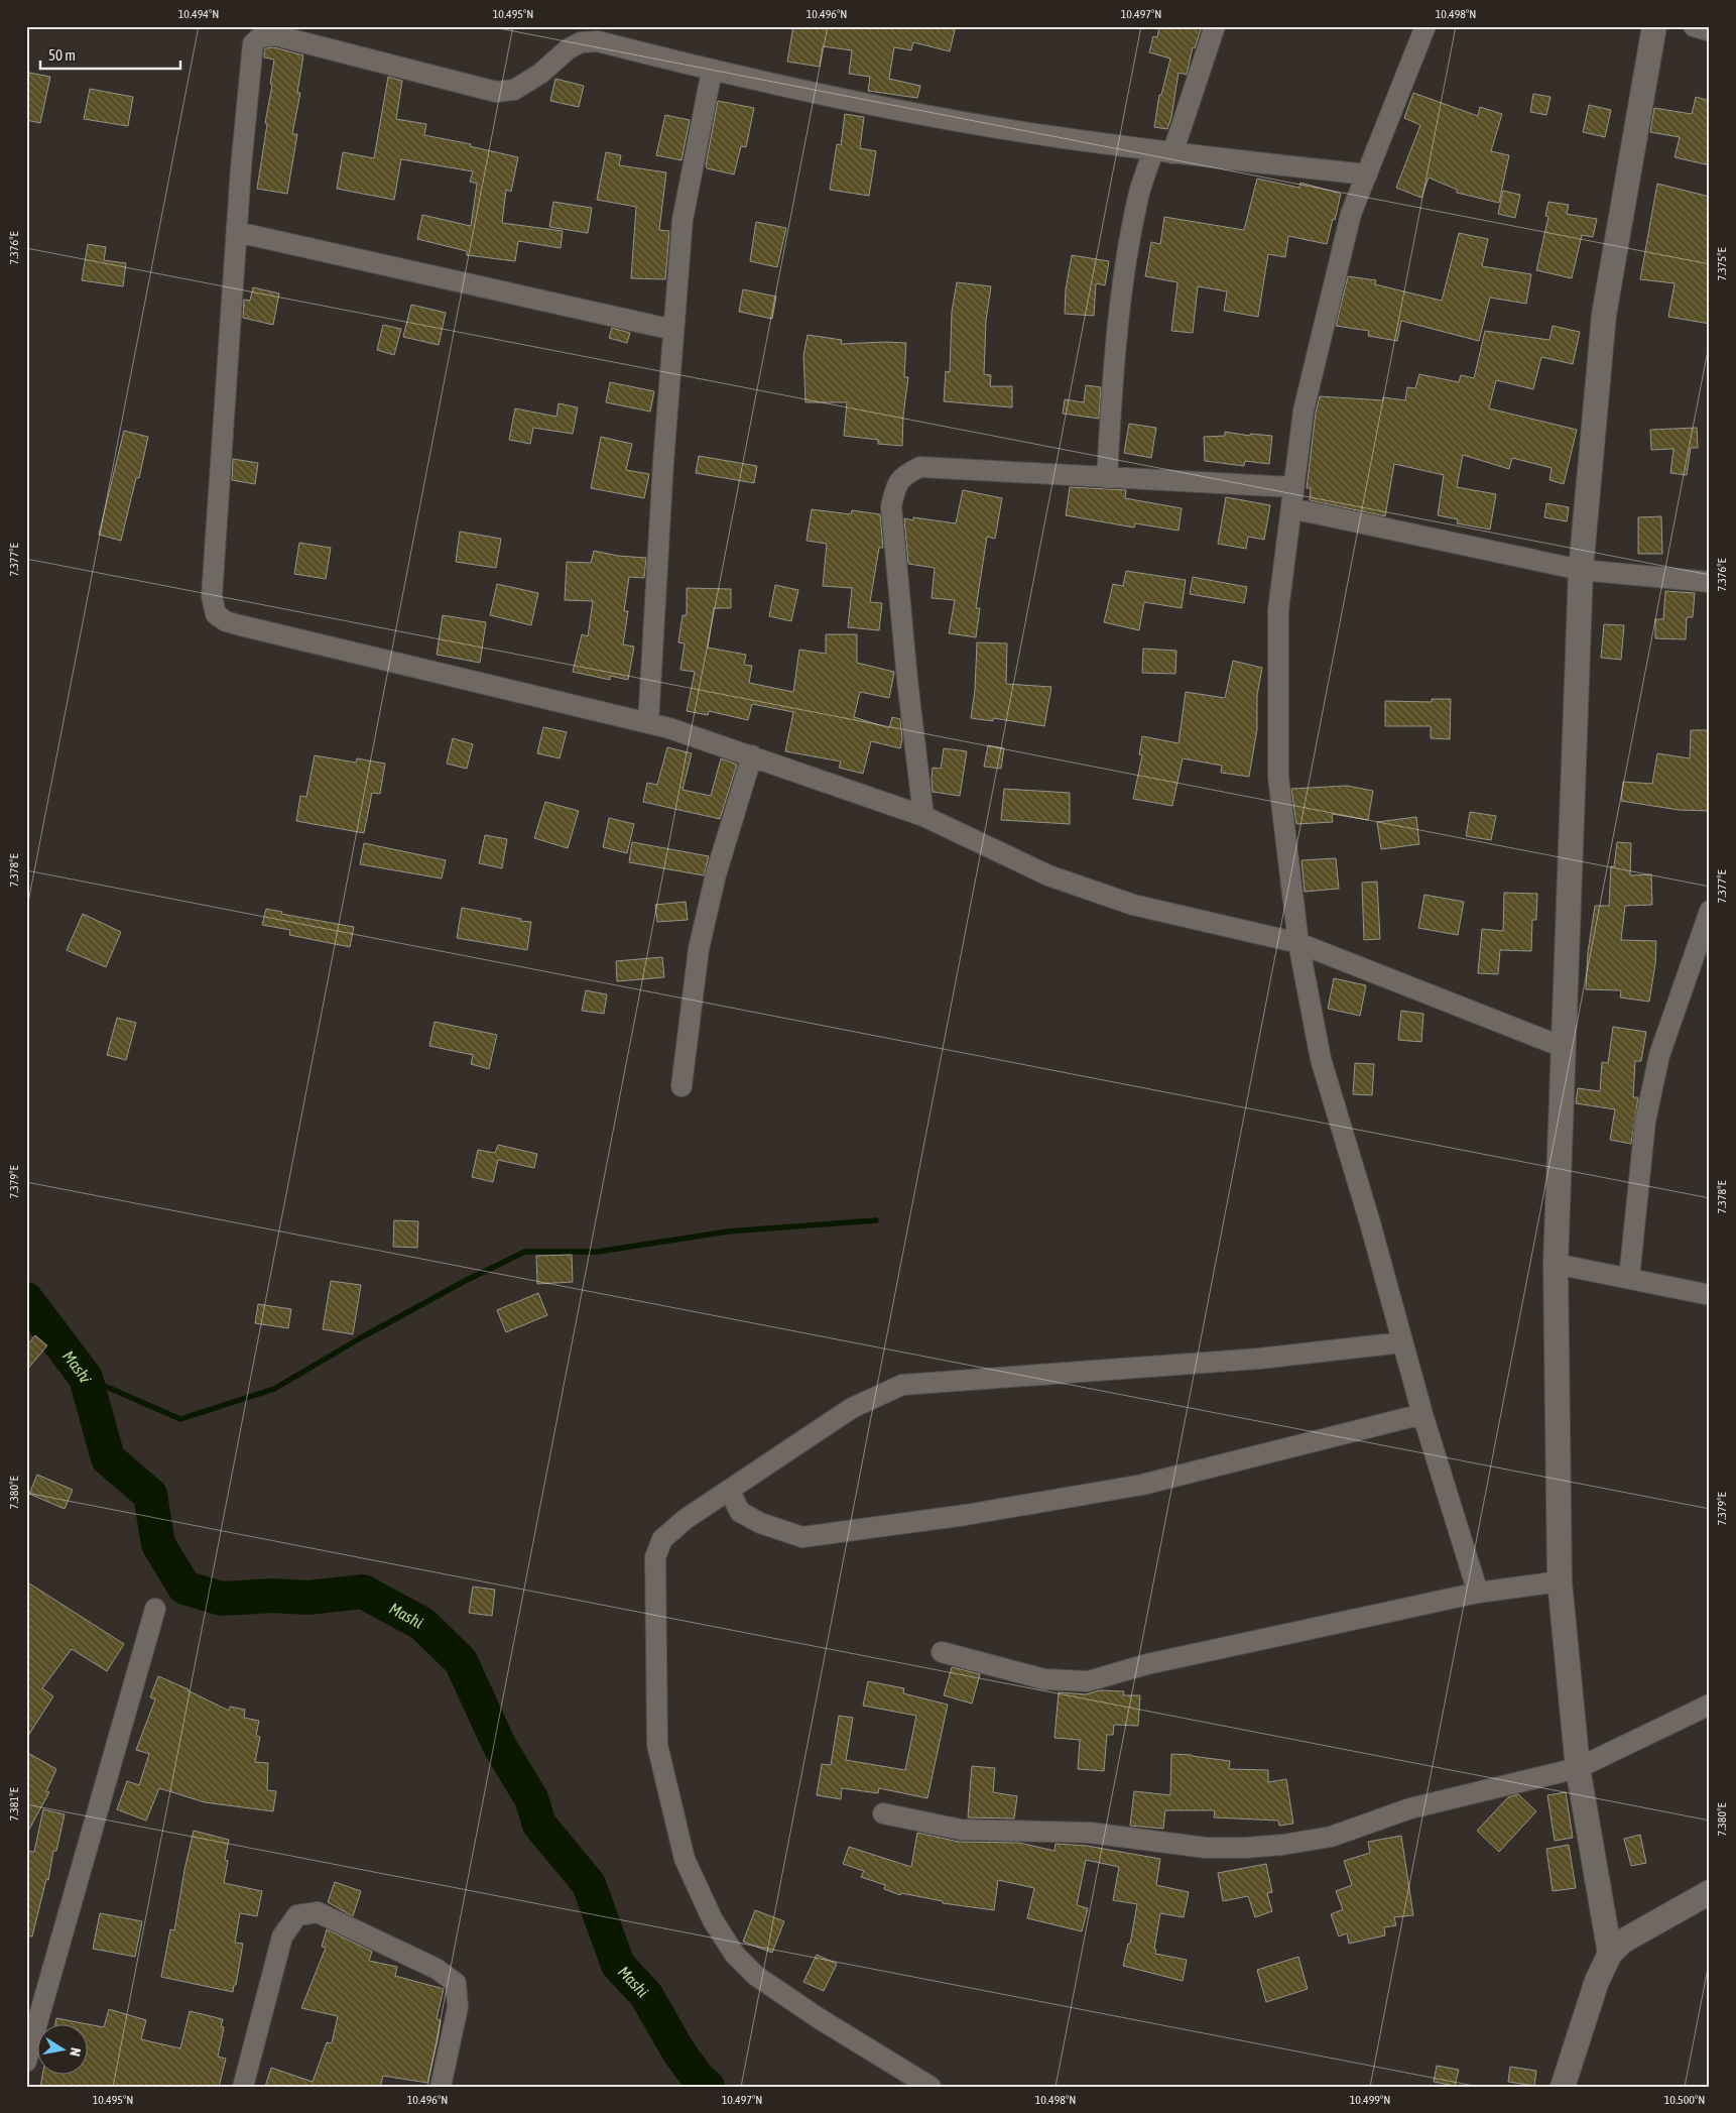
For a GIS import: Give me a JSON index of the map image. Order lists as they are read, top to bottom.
{
  "water": ["Mashi"],
  "scale_bar": "50 m",
  "north": "right",
  "coordinates": [
    "10.494°N",
    "10.495°N",
    "10.496°N",
    "10.497°N",
    "10.498°N",
    "7.376°E",
    "7.375°E",
    "7.377°E",
    "7.378°E",
    "7.379°E",
    "7.380°E",
    "7.381°E",
    "10.499°N",
    "10.500°N"
  ]
}
